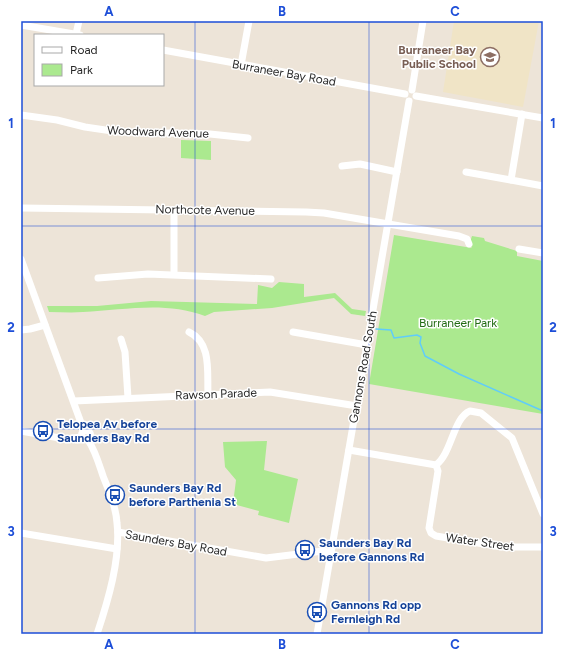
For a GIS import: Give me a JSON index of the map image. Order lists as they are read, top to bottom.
{
  "streets": {
    "street": [
      "Burraneer Bay Road",
      "Woodward Avenue",
      "Northcote Avenue",
      "Gannons Road South",
      "Rawson Parade",
      "Water Street",
      "Saunders Bay Road"
    ]
  },
  "crossings": [
    ["Burraneer Bay Road", "Gannons Road South"],
    ["Northcote Avenue", "Gannons Road South"],
    ["Gannons Road South", "Rawson Parade"],
    ["Gannons Road South", "Saunders Bay Road"],
    ["Rawson Parade", "Saunders Bay Road"]
  ],
  "parks": ["Burraneer Park"],
  "places": {
    "school or university": ["Burraneer Bay Public School"],
    "bus stop": [
      "Telopea Av before Saunders Bay Rd",
      "Saunders Bay Rd before Parthenia St",
      "Saunders Bay Rd before Gannons Rd",
      "Gannons Rd opp Fernleigh Rd"
    ]
  },
  "legend": ["Road", "Park"],
  "grid": {
    "columns": ["A", "B", "C"],
    "rows": ["1", "2", "3"]
  }
}
